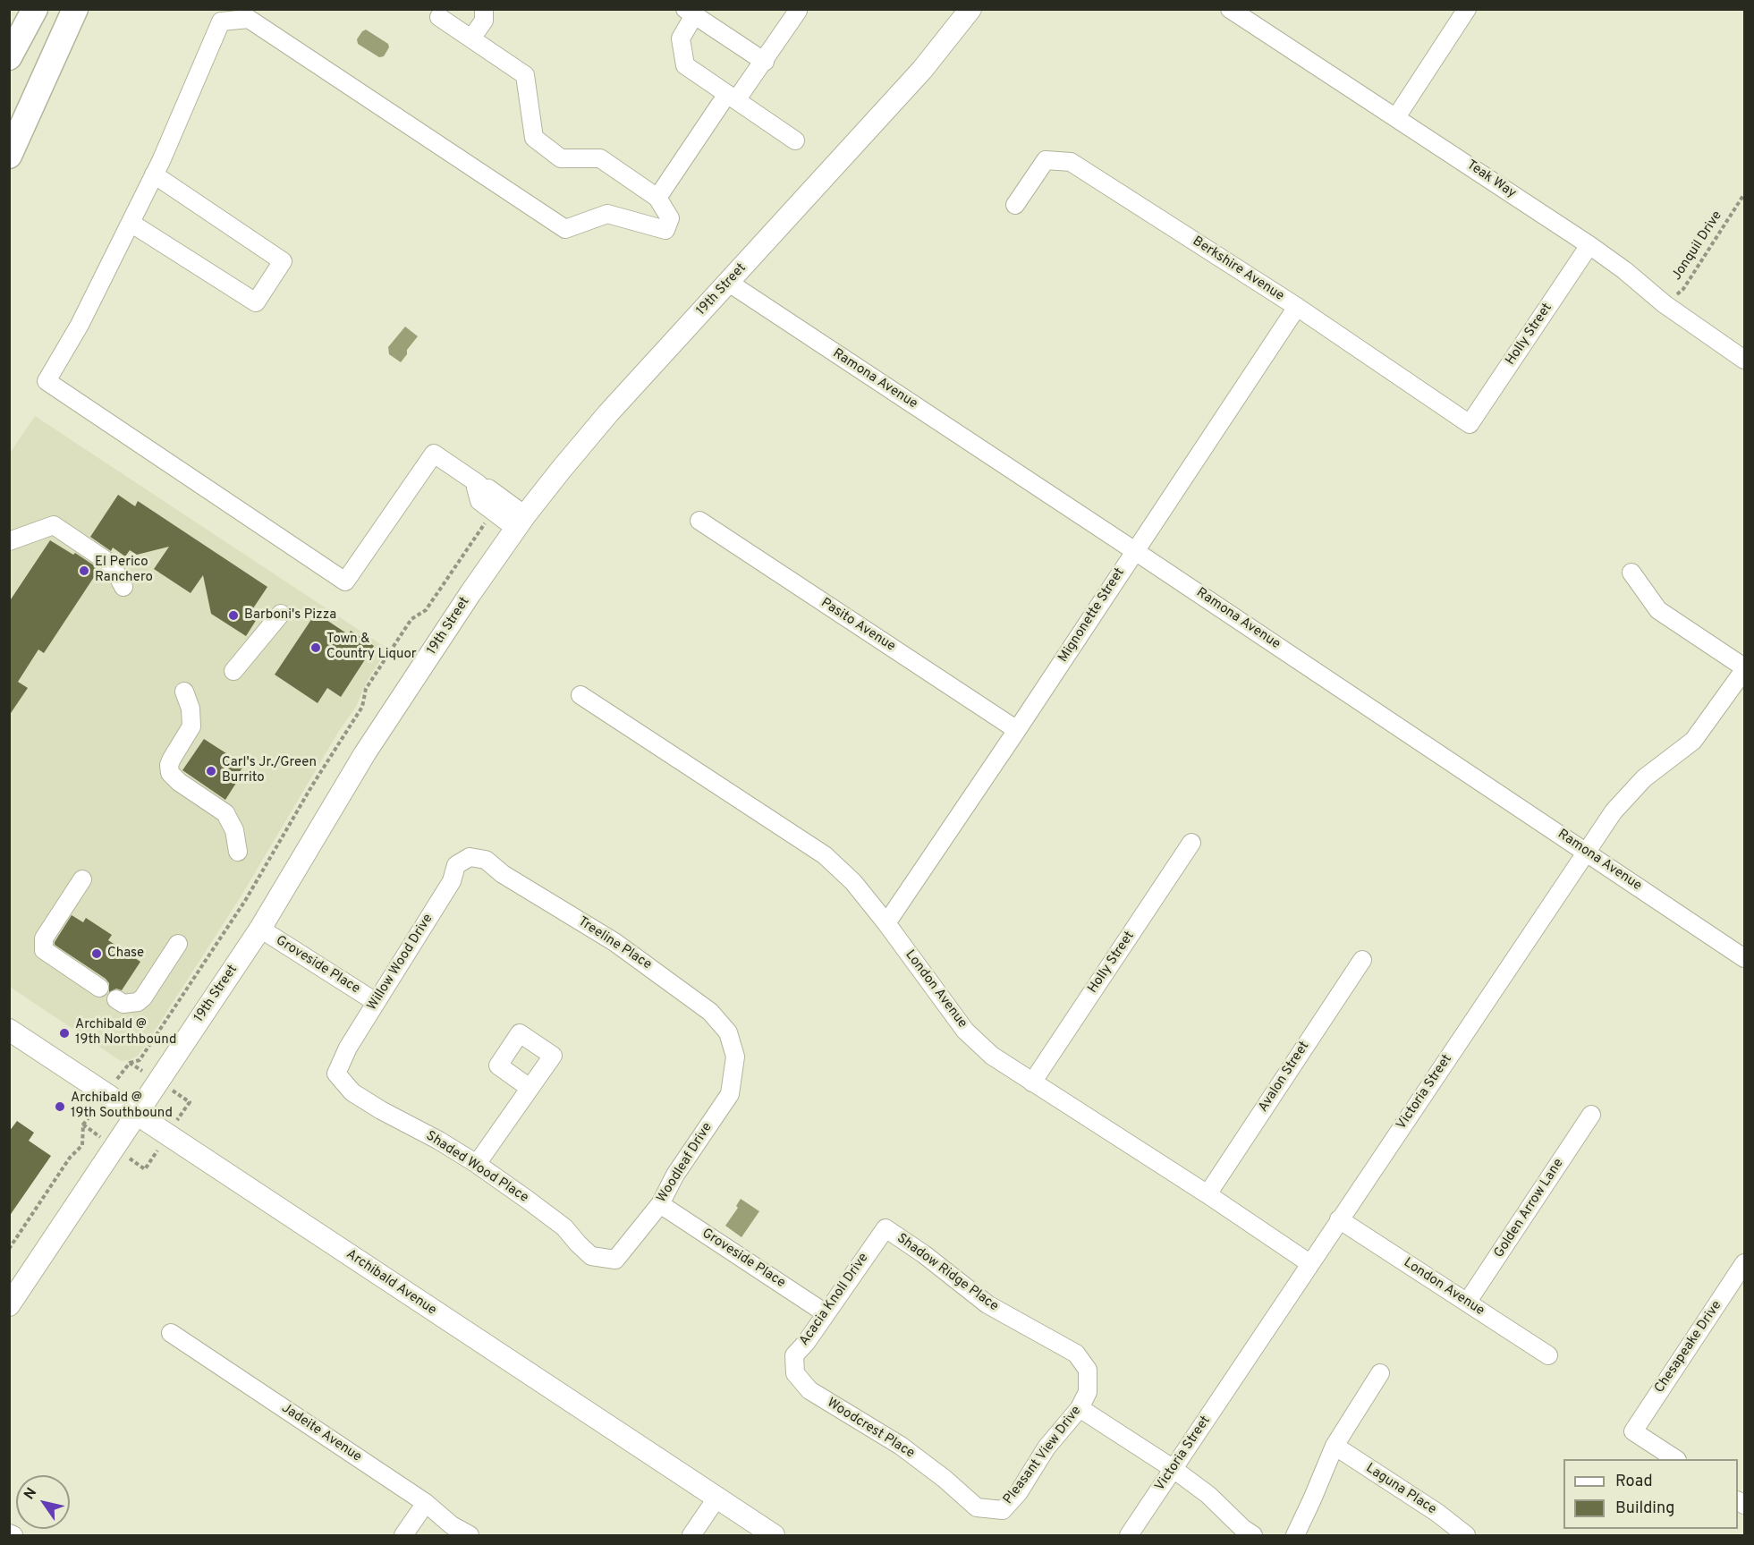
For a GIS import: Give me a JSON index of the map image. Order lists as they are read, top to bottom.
{
  "streets": {
    "main road": ["19th Street", "Archibald Avenue"],
    "street": [
      "Teak Way",
      "Berkshire Avenue",
      "Holly Street",
      "Ramona Avenue",
      "Mignonette Street",
      "Pasito Avenue",
      "Treeline Place",
      "Willow Wood Drive",
      "Groveside Place",
      "London Avenue",
      "Avalon Street",
      "Victoria Street",
      "Woodleaf Drive",
      "Shaded Wood Place",
      "Golden Arrow Lane",
      "Shadow Ridge Place",
      "Acacia Knoll Drive",
      "Chesapeake Drive",
      "Woodcrest Place",
      "Jadeite Avenue",
      "Pleasant View Drive",
      "Laguna Place"
    ],
    "path": ["Jonquil Drive"]
  },
  "crossings": [
    ["Teak Way", "Jonquil Drive"],
    ["Teak Way", "Holly Street"],
    ["Berkshire Avenue", "Holly Street"],
    ["Berkshire Avenue", "Mignonette Street"],
    ["19th Street", "Ramona Avenue"],
    ["19th Street", "Groveside Place"],
    ["19th Street", "Archibald Avenue"],
    ["Holly Street", "London Avenue"],
    ["Ramona Avenue", "Mignonette Street"],
    ["Ramona Avenue", "Victoria Street"],
    ["Mignonette Street", "Pasito Avenue"],
    ["Mignonette Street", "London Avenue"],
    ["Treeline Place", "Willow Wood Drive"],
    ["Treeline Place", "Woodleaf Drive"],
    ["Willow Wood Drive", "Groveside Place"],
    ["Willow Wood Drive", "Shaded Wood Place"],
    ["Groveside Place", "Woodleaf Drive"],
    ["Groveside Place", "Acacia Knoll Drive"],
    ["London Avenue", "Avalon Street"],
    ["London Avenue", "Victoria Street"],
    ["London Avenue", "Golden Arrow Lane"],
    ["Woodleaf Drive", "Shaded Wood Place"],
    ["Shadow Ridge Place", "Acacia Knoll Drive"],
    ["Shadow Ridge Place", "Pleasant View Drive"],
    ["Acacia Knoll Drive", "Woodcrest Place"],
    ["Woodcrest Place", "Pleasant View Drive"]
  ],
  "places": [
    "El Perico Ranchero",
    "Barboni's Pizza",
    "Town & Country Liquor",
    "Carl's Jr./Green Burrito",
    "Chase",
    "Archibald @ 19th Northbound",
    "Archibald @ 19th Southbound"
  ],
  "legend": ["Road", "Building"],
  "north": "top left"
}
